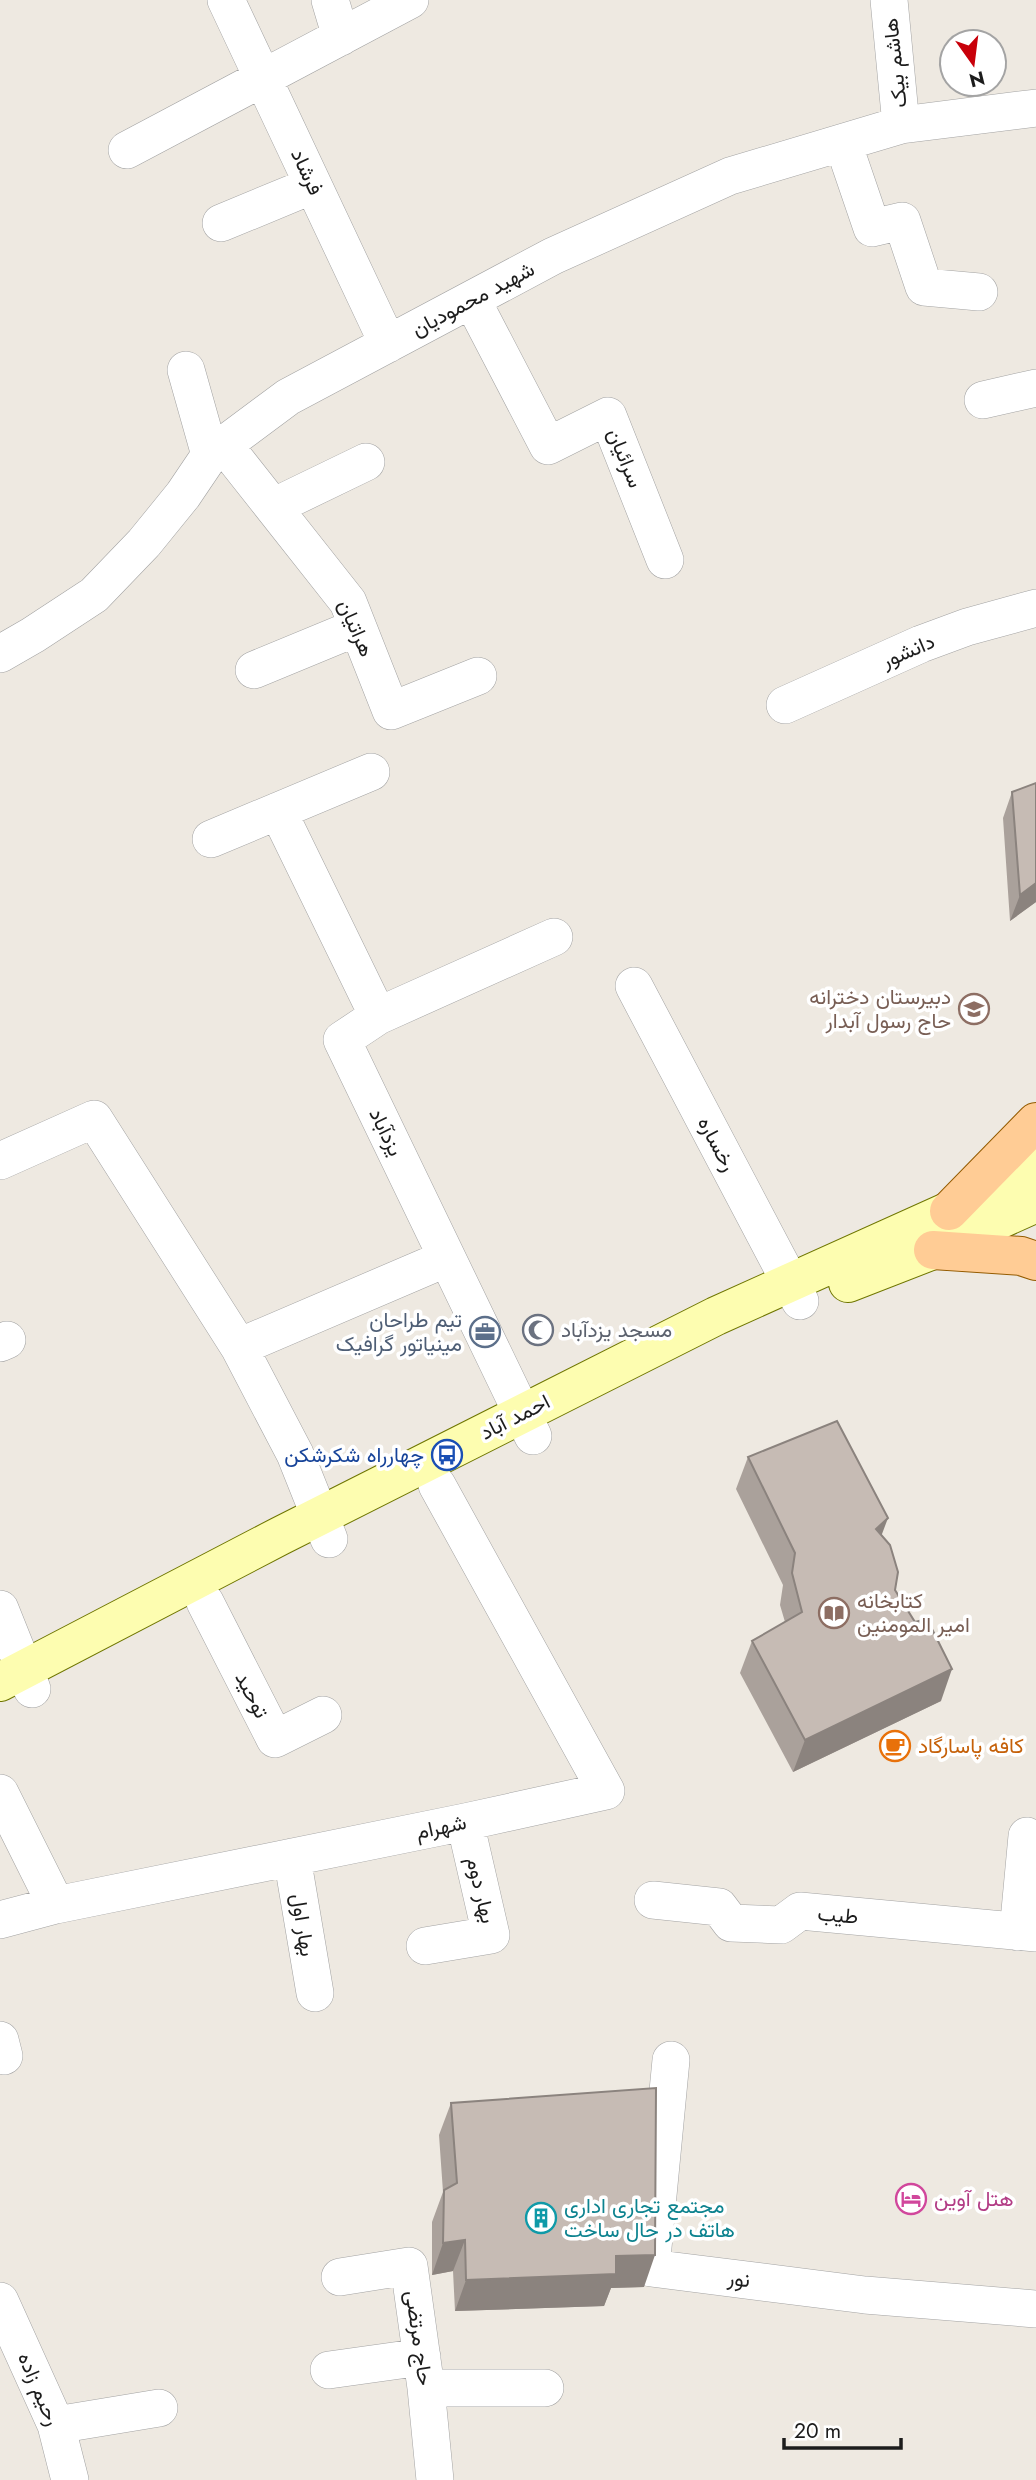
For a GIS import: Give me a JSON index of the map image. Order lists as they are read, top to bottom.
{
  "streets": {
    "main road": ["احمد آباد"],
    "street": [
      "هاشم بیک",
      "فرشاد",
      "شهید محمودیان",
      "سرائیان",
      "هراتیان",
      "دانشور",
      "یزدآباد",
      "رخساره",
      "توحید",
      "شهرام",
      "بهار دوم",
      "طیب",
      "بهار اول",
      "نور",
      "حاج مرتضی",
      "رحیم زاده"
    ]
  },
  "crossings": [
    ["هاشم بیک", "شهید محمودیان"],
    ["فرشاد", "شهید محمودیان"],
    ["شهید محمودیان", "سرائیان"],
    ["شهید محمودیان", "هراتیان"],
    ["یزدآباد", "احمد آباد"],
    ["رخساره", "احمد آباد"],
    ["احمد آباد", "توحید"],
    ["احمد آباد", "شهرام"],
    ["شهرام", "بهار دوم"],
    ["شهرام", "بهار اول"]
  ],
  "places": {
    "school or university": ["دبیرستان دخترانه حاج رسول آبدار"],
    "mosque": ["مسجد یزدآباد"],
    "office": ["تیم طراحان مینیاتور گرافیک"],
    "bus stop": ["چهارراه شکرشکن"],
    "library": ["کتابخانه امیر المومنین"],
    "cafe": ["کافه پاسارگاد"],
    "hotel": ["هتل آوین"],
    "building": ["مجتمع تجاری اداری هاتف در حال ساخت"]
  },
  "scale_bar": "20 m",
  "north": "bottom"
}
